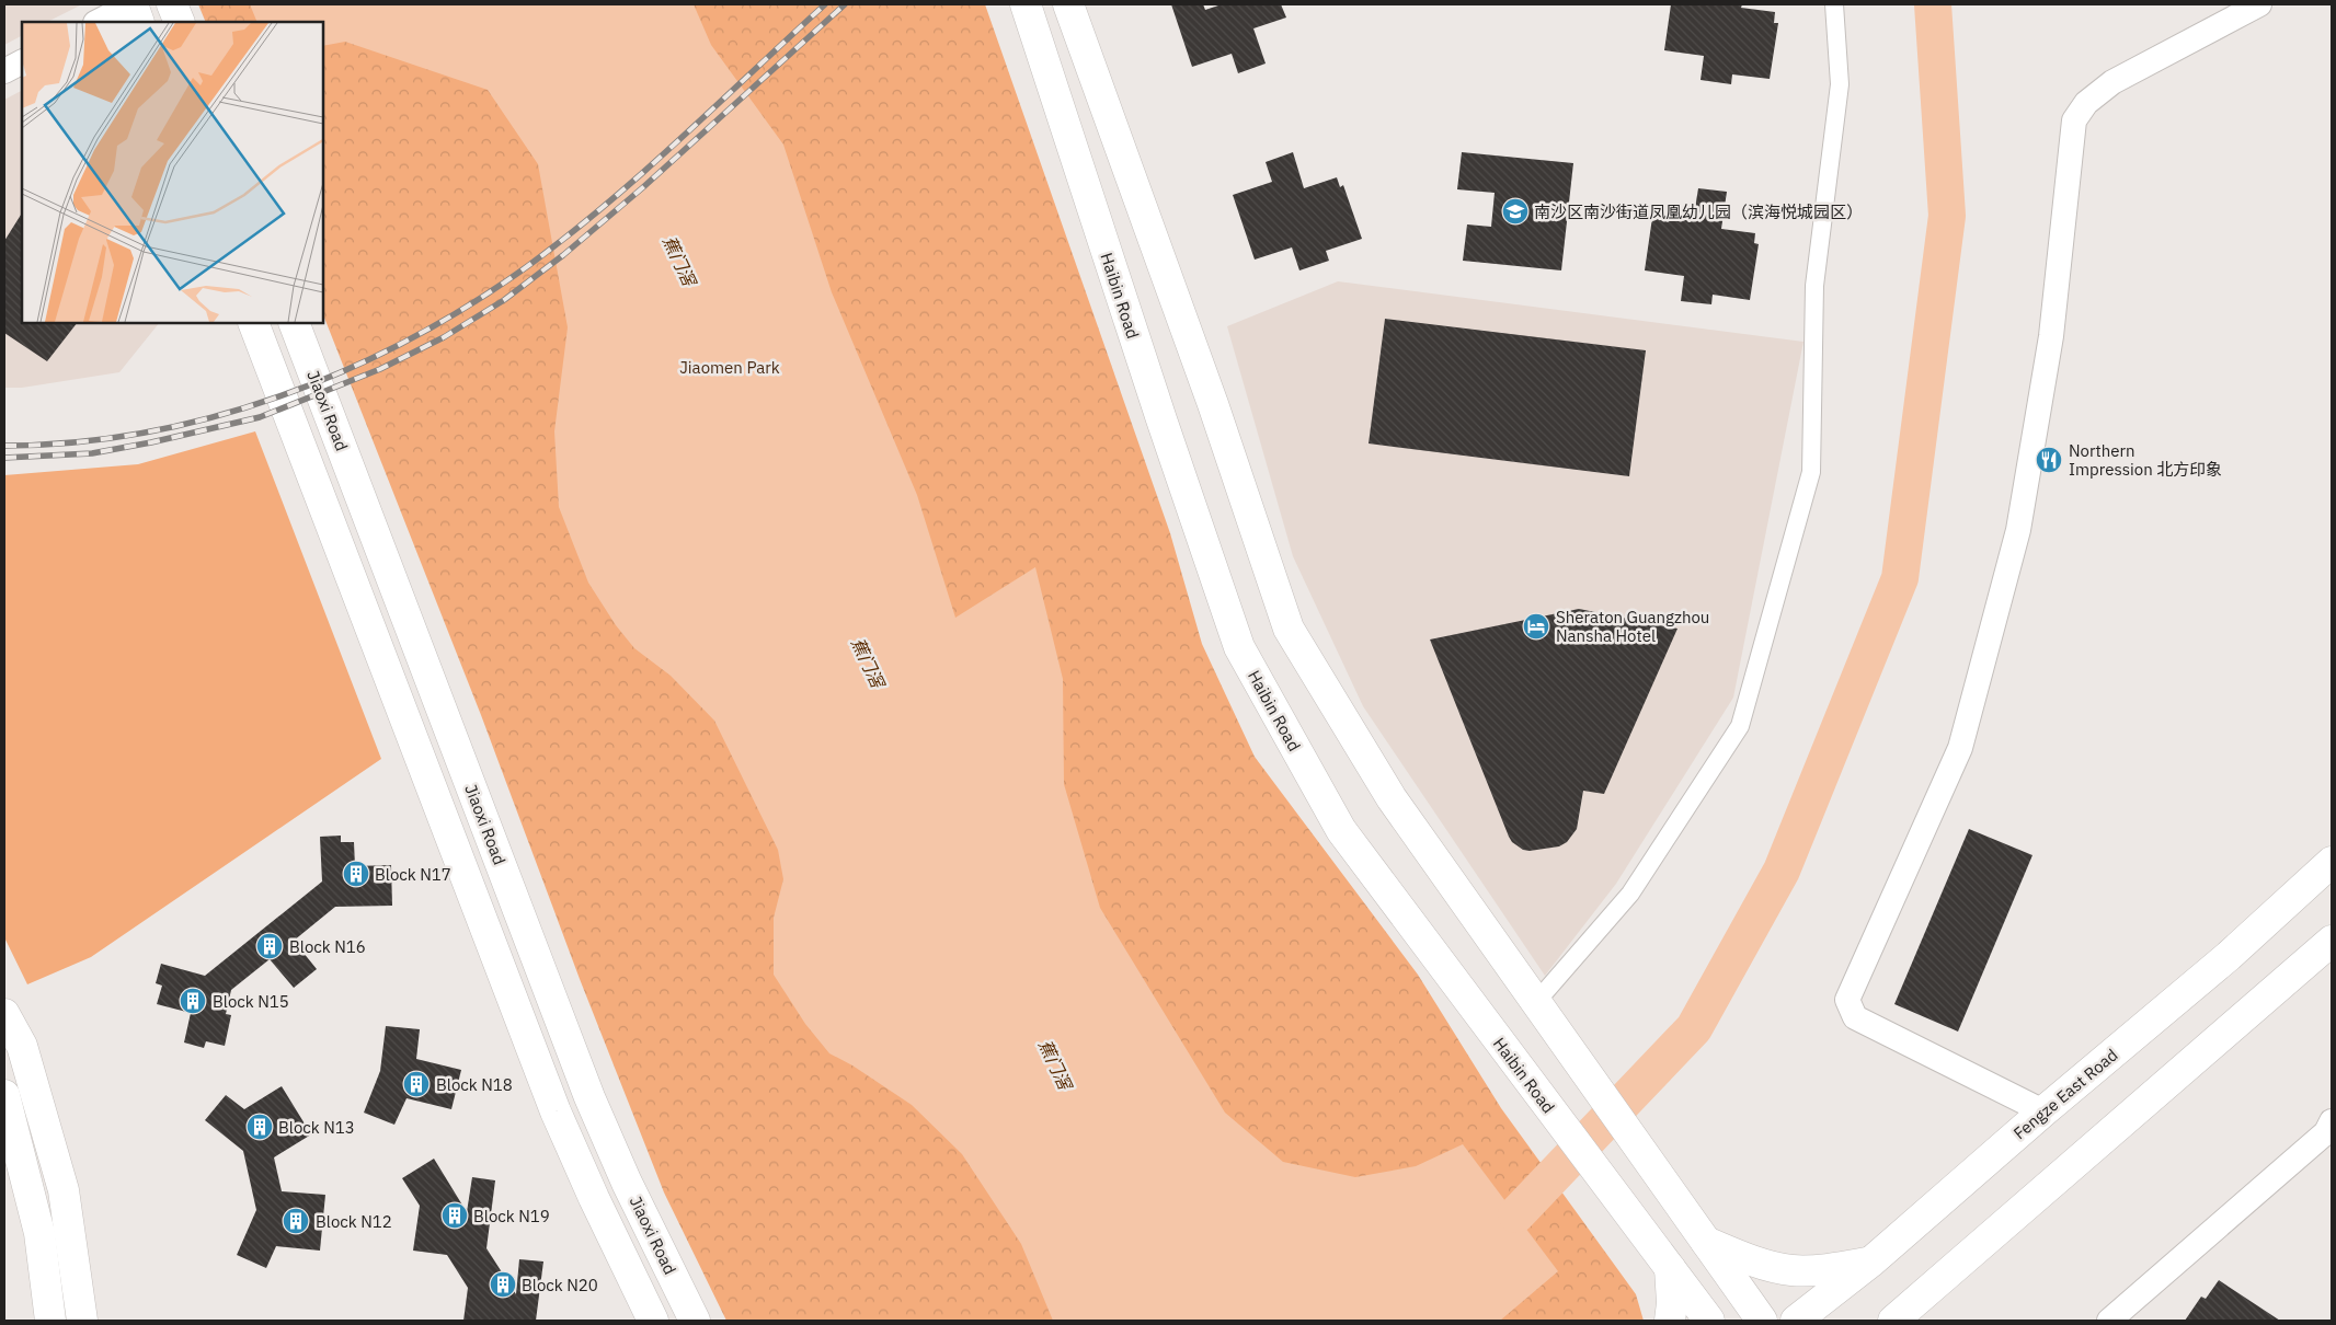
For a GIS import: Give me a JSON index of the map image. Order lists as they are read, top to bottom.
{
  "streets": {
    "street": ["Haibin Road", "Jiaoxi Road", "Fengze East Road"]
  },
  "water": ["蕉门滘"],
  "parks": ["Jiaomen Park"],
  "places": {
    "school or university": ["南沙区南沙街道凤凰幼儿园（滨海悦城园区）"],
    "restaurant": ["Northern Impression 北方印象"],
    "hotel": ["Sheraton Guangzhou Nansha Hotel"],
    "building": [
      "Block N17",
      "Block N16",
      "Block N15",
      "Block N18",
      "Block N13",
      "Block N19",
      "Block N12",
      "Block N20"
    ]
  }
}
